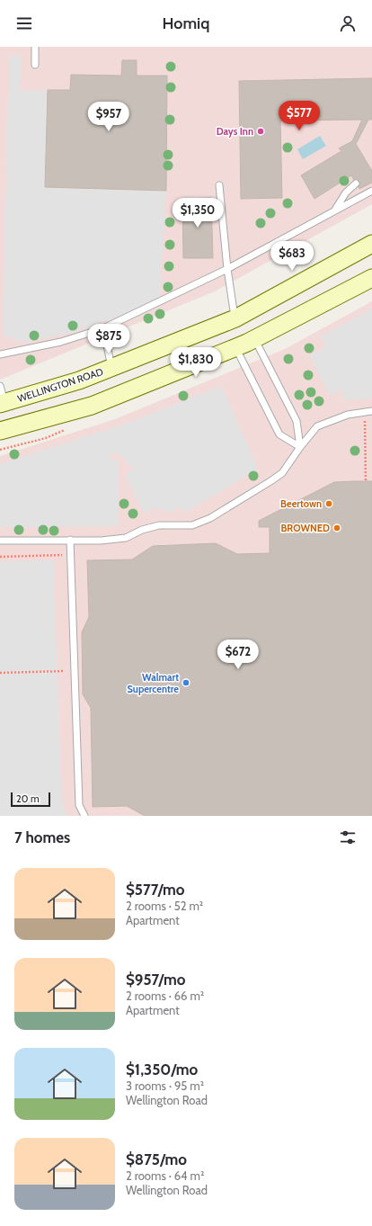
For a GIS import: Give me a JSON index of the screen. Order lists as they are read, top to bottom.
{
  "streets": {
    "main road": ["WELLINGTON ROAD"]
  },
  "places": [
    "Days Inn",
    "Beertown",
    "BROWNED",
    "Walmart Supercentre"
  ],
  "scale_bar": "20 m",
  "page": {
    "header": "Homiq",
    "price": [
      "$577",
      "$957",
      "$1,350",
      "$683",
      "$875",
      "$1,830",
      "$672"
    ],
    "scale": "20 m",
    "heading": "7 homes",
    "list": [
      {
        "name": "$577/mo",
        "note": "2 rooms · 52 m² · Apartment"
      },
      {
        "name": "$957/mo",
        "note": "2 rooms · 66 m² · Apartment"
      },
      {
        "name": "$1,350/mo",
        "note": "3 rooms · 95 m² · Wellington Road"
      },
      {
        "name": "$875/mo",
        "note": "2 rooms · 64 m² · Wellington Road"
      }
    ]
  }
}
